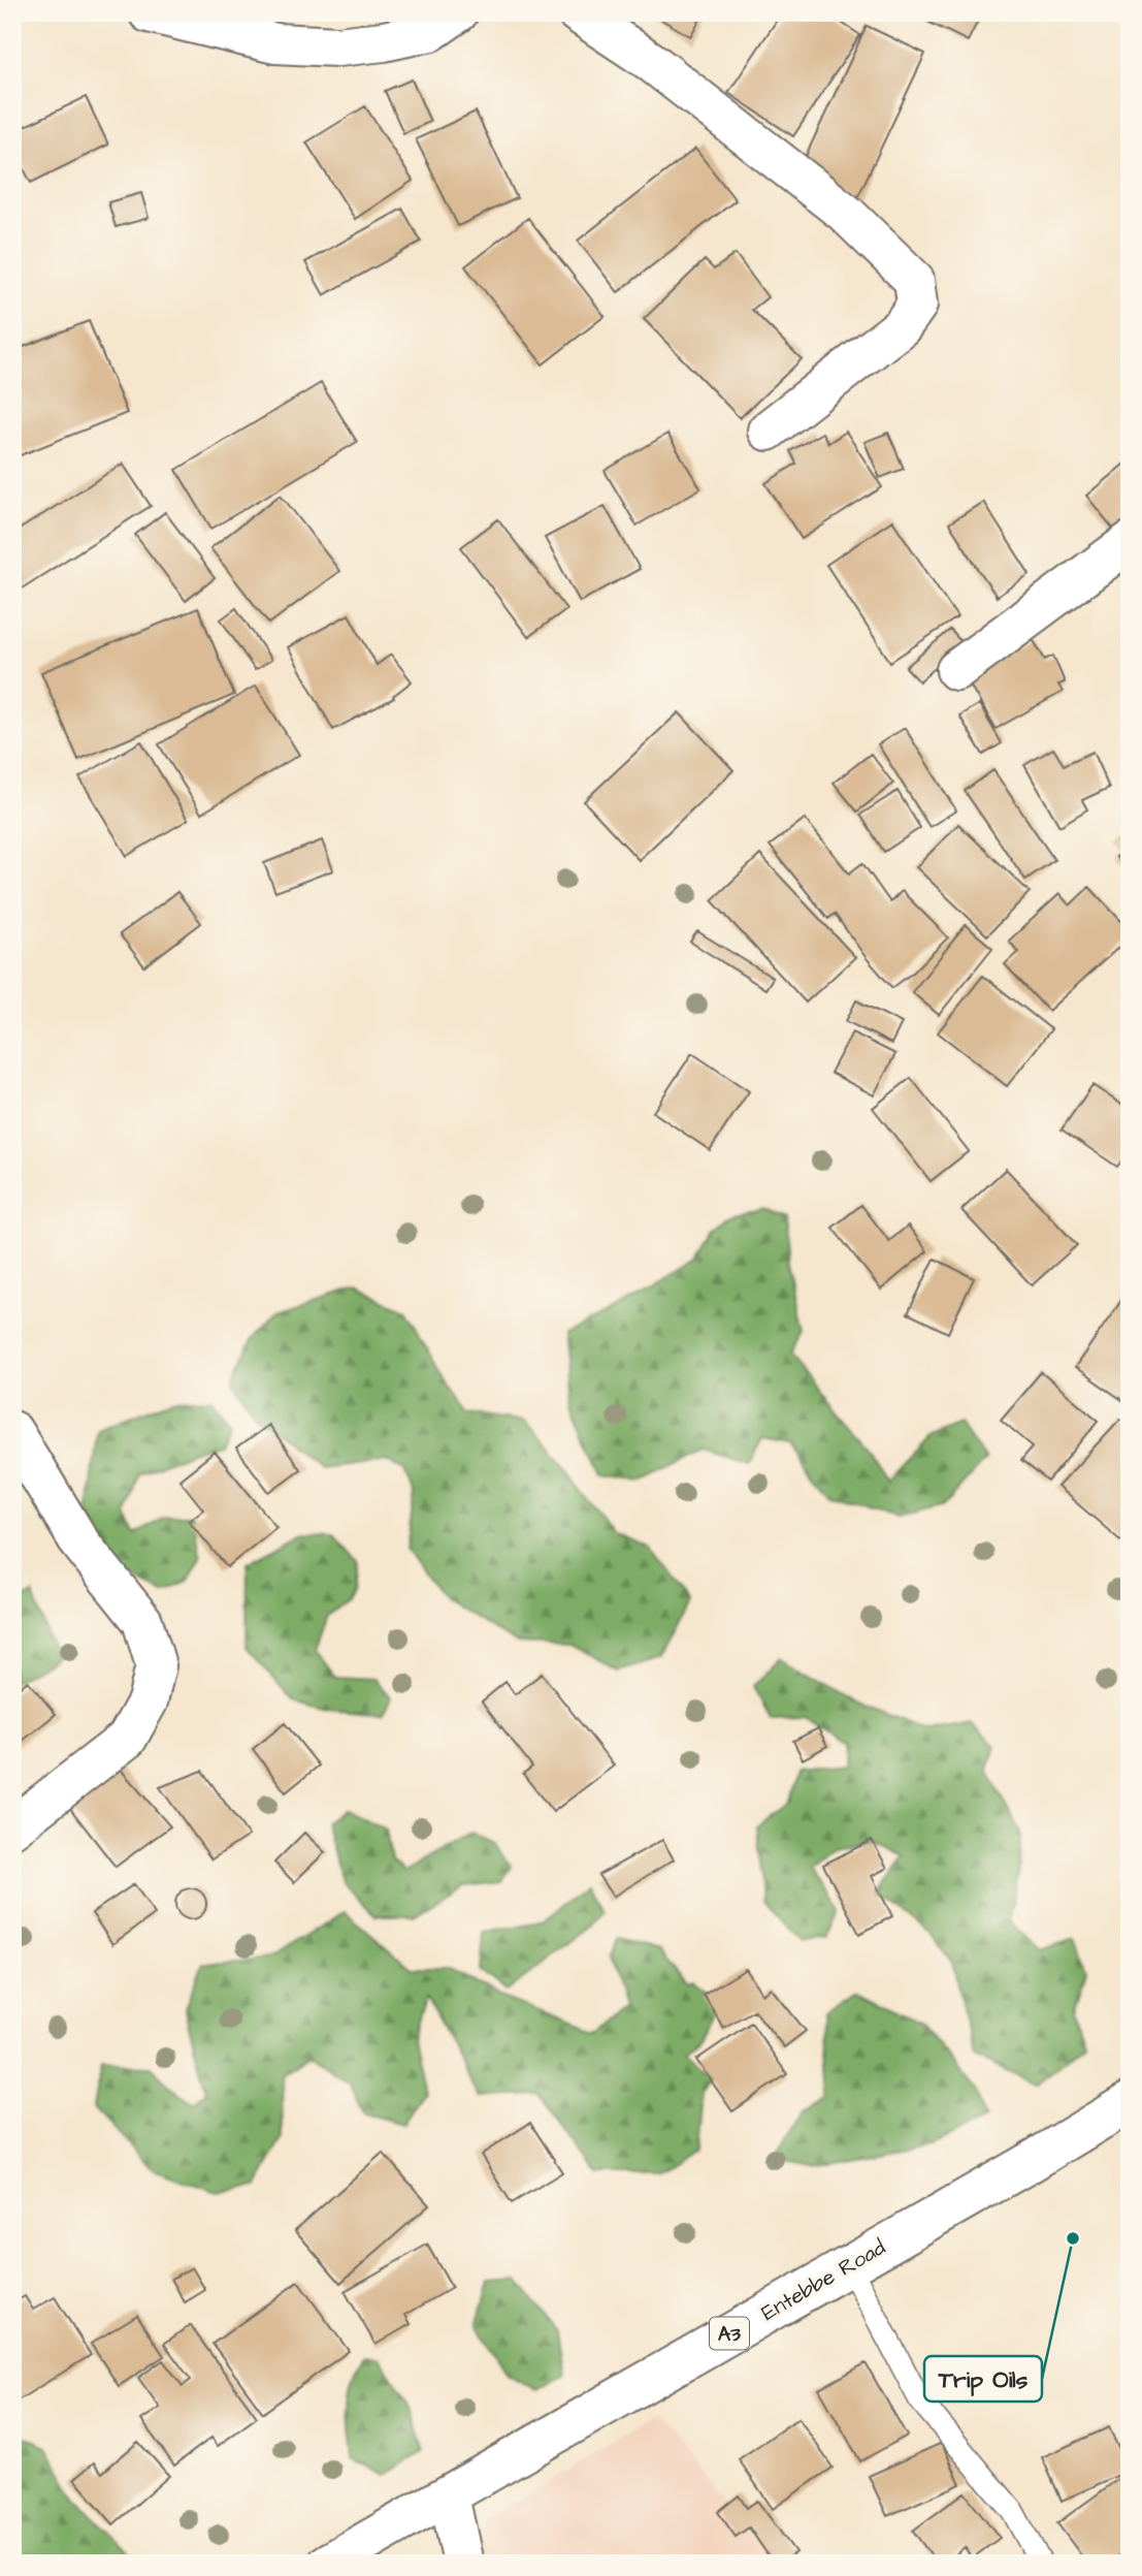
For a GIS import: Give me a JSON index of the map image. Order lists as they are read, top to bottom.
{
  "streets": {
    "street": ["Entebbe Road", "A3"]
  },
  "places": ["Trip Oils"]
}
